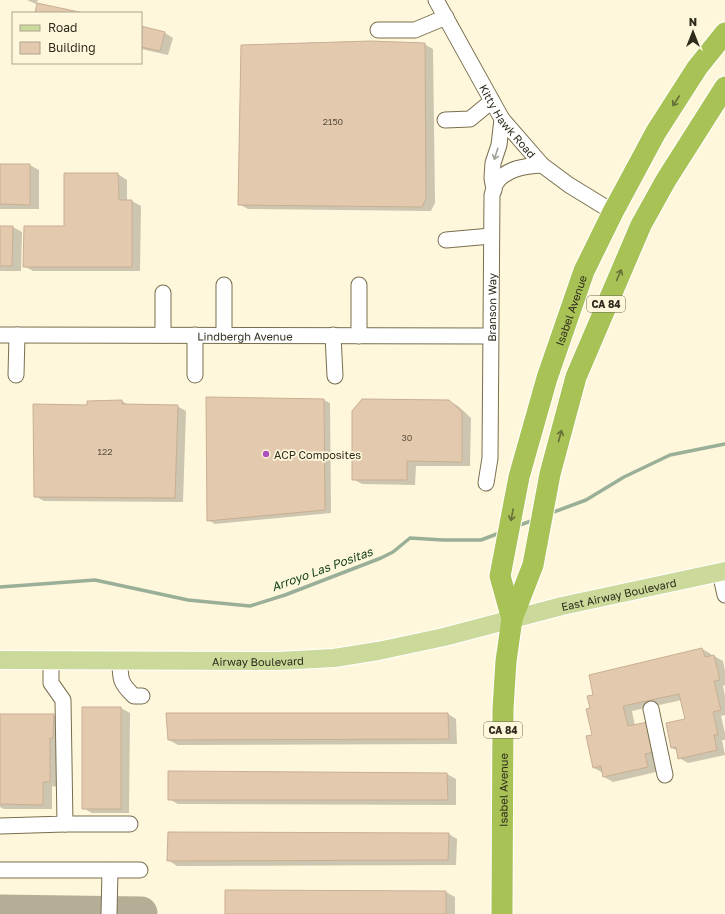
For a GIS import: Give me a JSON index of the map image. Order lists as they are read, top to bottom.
{
  "streets": {
    "highway": ["CA 84", "Isabel Avenue"],
    "main road": ["East Airway Boulevard", "Airway Boulevard"],
    "street": ["Kitty Hawk Road", "Branson Way", "Lindbergh Avenue"]
  },
  "crossings": [
    ["Kitty Hawk Road", "Branson Way"],
    ["Kitty Hawk Road", "Isabel Avenue"],
    ["Branson Way", "Lindbergh Avenue"],
    ["Isabel Avenue", "East Airway Boulevard"],
    ["Isabel Avenue", "Airway Boulevard"],
    ["East Airway Boulevard", "Airway Boulevard"]
  ],
  "water": ["Arroyo Las Positas"],
  "places": ["ACP Composites"],
  "house_numbers": ["2150", "30", "122"],
  "legend": ["Road", "Building"],
  "north": "top"
}
